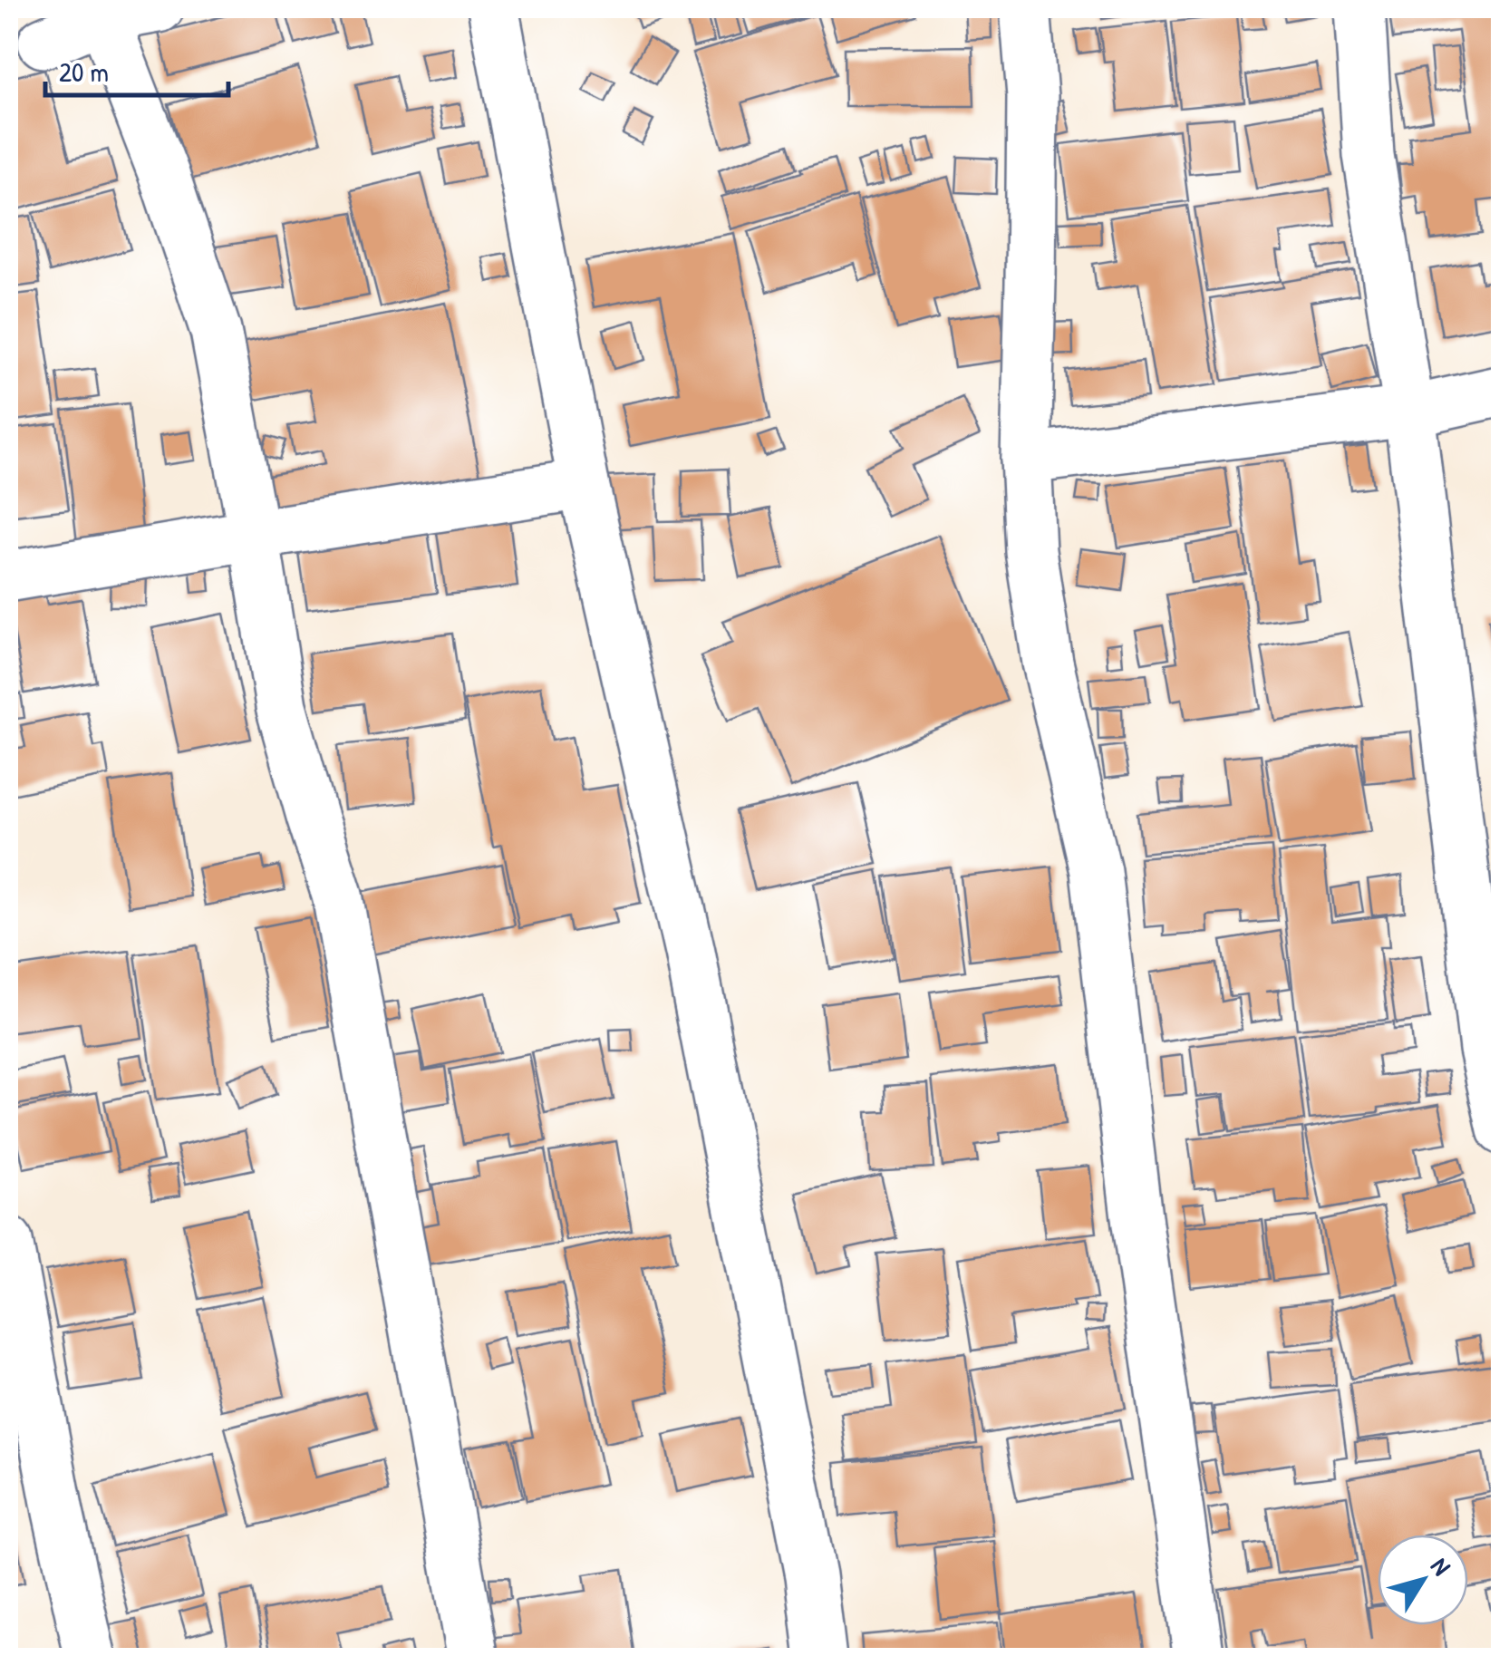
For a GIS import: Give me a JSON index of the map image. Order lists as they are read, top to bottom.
{
  "scale_bar": "20 m",
  "north": "top right"
}
